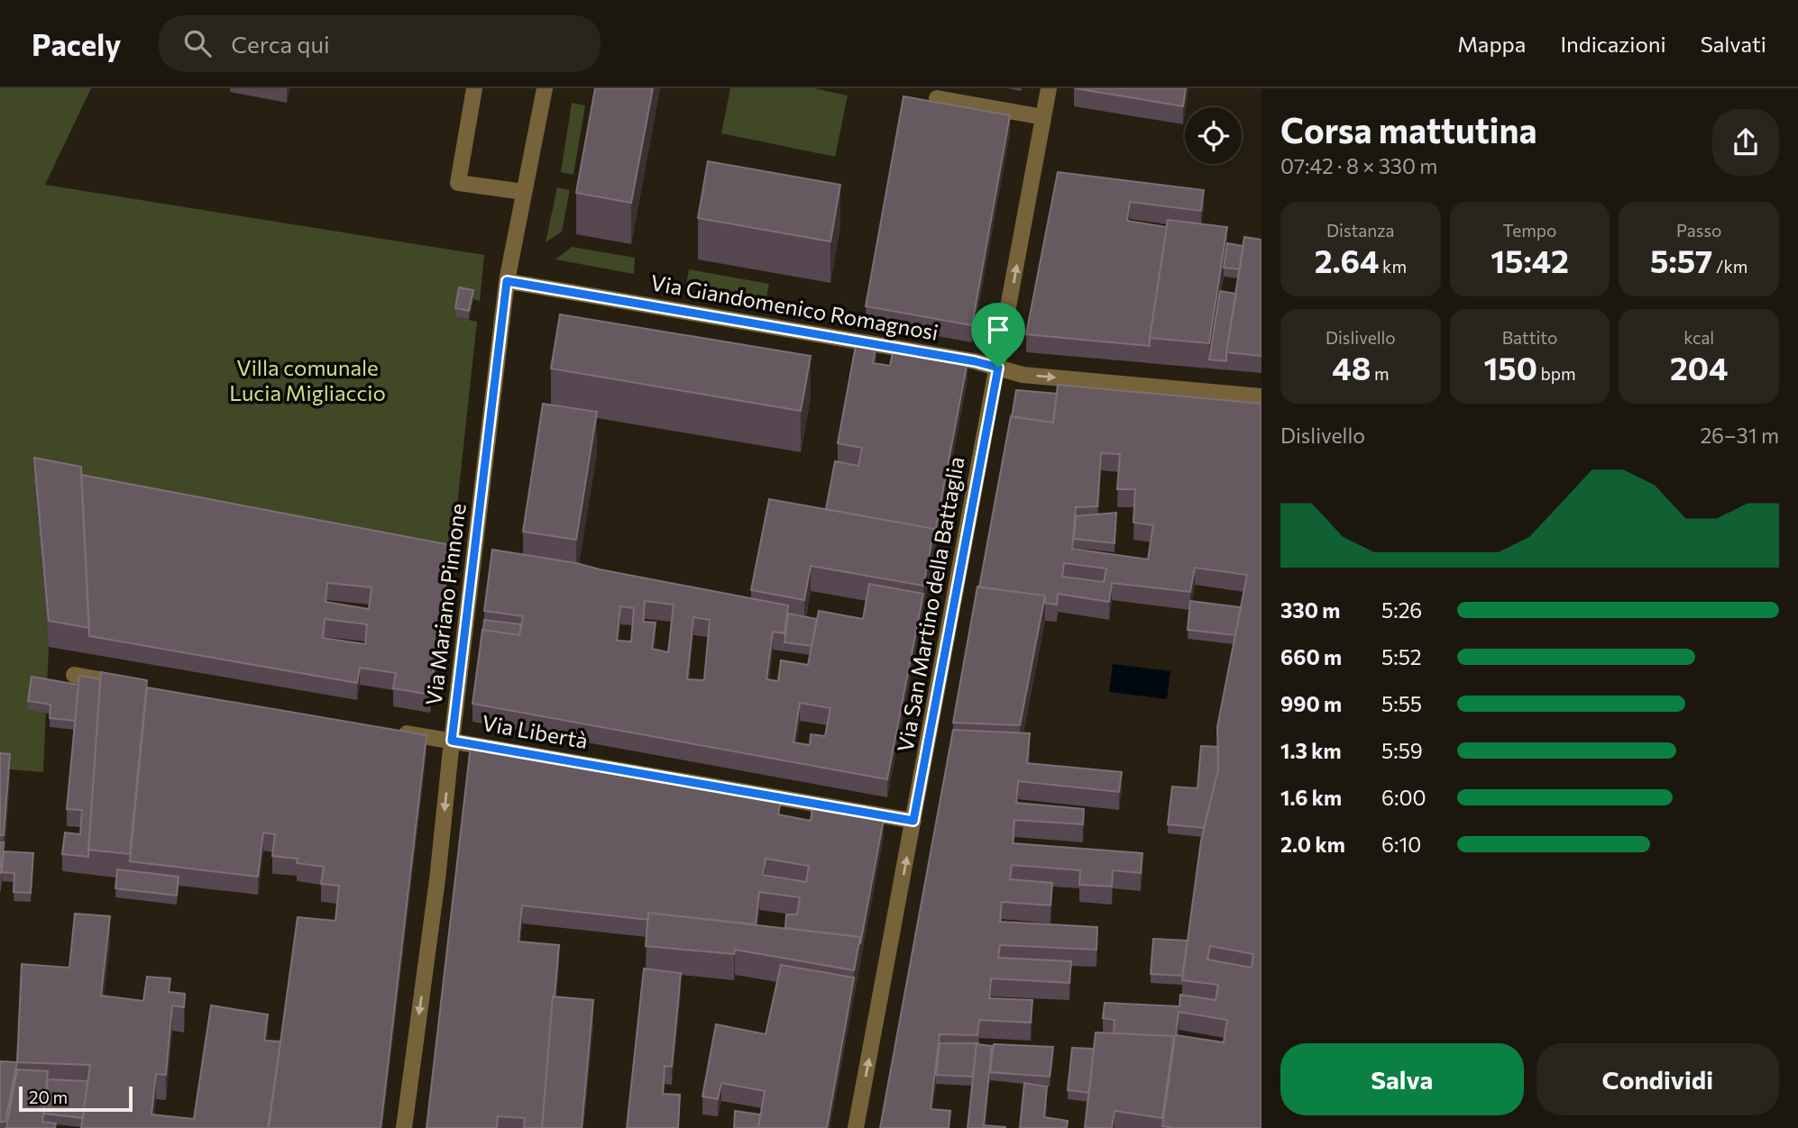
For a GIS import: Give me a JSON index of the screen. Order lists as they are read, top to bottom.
{
  "streets": {
    "street": [
      "Via Giandomenico Romagnosi",
      "Via Mariano Pinnone",
      "Via San Martino della Battaglia",
      "Via Libertà"
    ]
  },
  "crossings": [
    ["Via Giandomenico Romagnosi", "Via Mariano Pinnone"],
    ["Via Giandomenico Romagnosi", "Via San Martino della Battaglia"],
    ["Via Mariano Pinnone", "Via Libertà"],
    ["Via San Martino della Battaglia", "Via Libertà"]
  ],
  "one_way": ["Via Mariano Pinnone", "Via San Martino della Battaglia"],
  "parks": ["Villa comunale Lucia Migliaccio"],
  "scale_bar": "20 m",
  "page": {
    "header": "Pacely",
    "search": "Cerca qui",
    "nav": ["Mappa", "Indicazioni", "Salvati"],
    "heading": ["Corsa mattutina", "07:42 · 8 × 330 m"],
    "stats": [
      ["Distanza", "2.64 km"],
      ["Tempo", "15:42"],
      ["Passo", "5:57 /km"],
      ["Dislivello", "48 m"],
      ["Battito", "150 bpm"],
      ["kcal", "204"]
    ],
    "chart": ["Dislivello", "26–31 m"],
    "list": [
      {
        "name": "330 m",
        "note": "5:26"
      },
      {
        "name": "660 m",
        "note": "5:52"
      },
      {
        "name": "990 m",
        "note": "5:55"
      },
      {
        "name": "1.3 km",
        "note": "5:59"
      },
      {
        "name": "1.6 km",
        "note": "6:00"
      },
      {
        "name": "2.0 km",
        "note": "6:10"
      }
    ],
    "buttons": ["Salva", "Condividi"],
    "scale": "20 m"
  }
}
